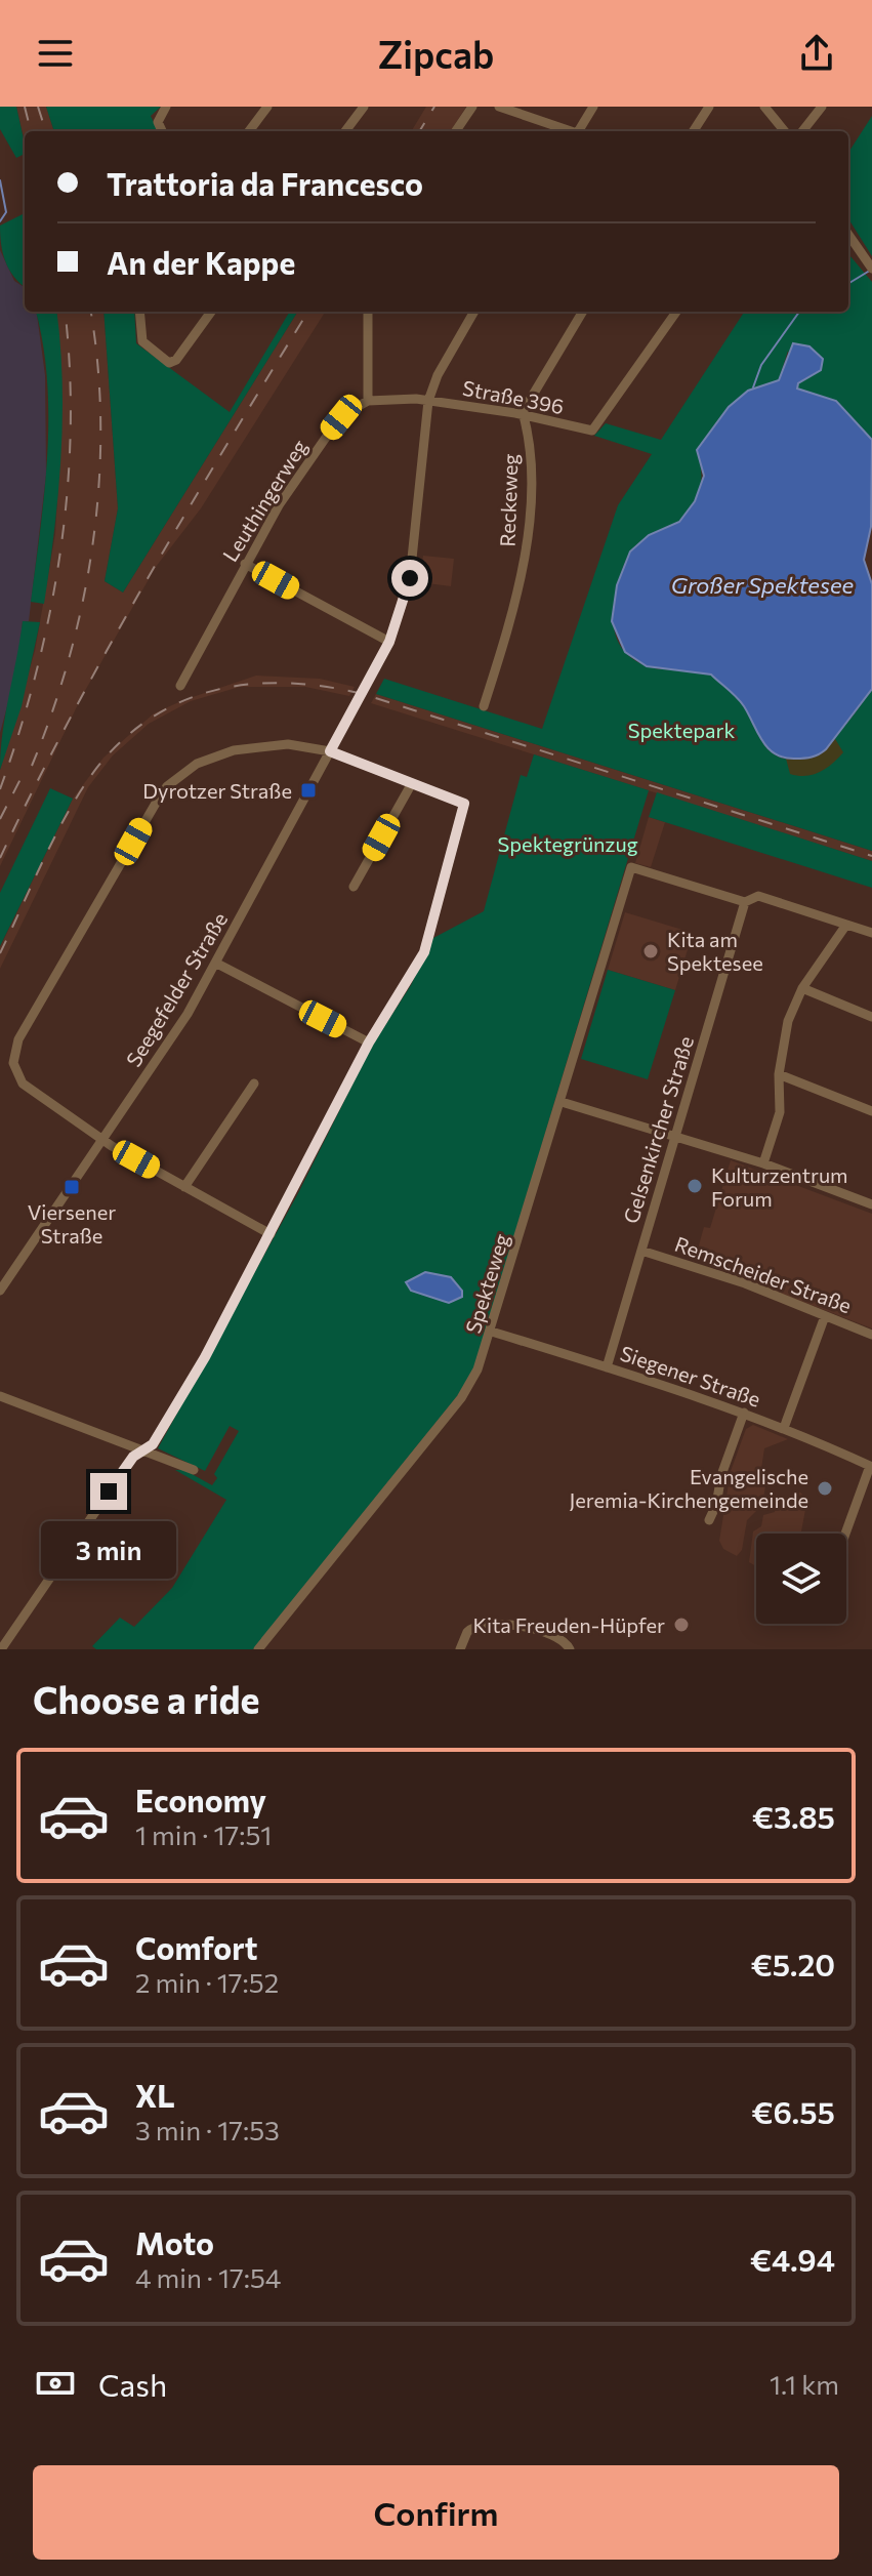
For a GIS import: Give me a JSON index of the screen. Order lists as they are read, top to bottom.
{
  "streets": {
    "street": [
      "Straße 396",
      "Leuthingerweg",
      "Reckeweg",
      "Seegefelder Straße",
      "Gelsenkircher Straße",
      "Remscheider Straße",
      "Spekteweg",
      "Siegener Straße"
    ]
  },
  "crossings": [
    ["Straße 396", "Reckeweg"],
    ["Straße 396", "Seegefelder Straße"],
    ["Gelsenkircher Straße", "Remscheider Straße"],
    ["Gelsenkircher Straße", "Spekteweg"],
    ["Gelsenkircher Straße", "Siegener Straße"],
    ["Spekteweg", "Siegener Straße"]
  ],
  "water": ["Großer Spektesee"],
  "parks": ["Spektepark", "Spektegrünzug"],
  "places": {
    "transit": ["Dyrotzer Straße", "Viersener Straße"],
    "other": [
      "Kita am Spektesee",
      "Kulturzentrum Forum",
      "Evangelische Jeremia-Kirchengemeinde",
      "Kita Freuden-Hüpfer"
    ]
  },
  "page": {
    "header": "Zipcab",
    "banner": ["Trattoria da Francesco", "An der Kappe"],
    "bubble": "3 min",
    "heading": "Choose a ride",
    "list": [
      {
        "name": "Economy",
        "note": "1 min · 17:51",
        "value": "€3.85"
      },
      {
        "name": "Comfort",
        "note": "2 min · 17:52",
        "value": "€5.20"
      },
      {
        "name": "XL",
        "note": "3 min · 17:53",
        "value": "€6.55"
      },
      {
        "name": "Moto",
        "note": "4 min · 17:54",
        "value": "€4.94"
      }
    ],
    "pay": ["Cash", "1.1 km"],
    "buttons": "Confirm"
  }
}
